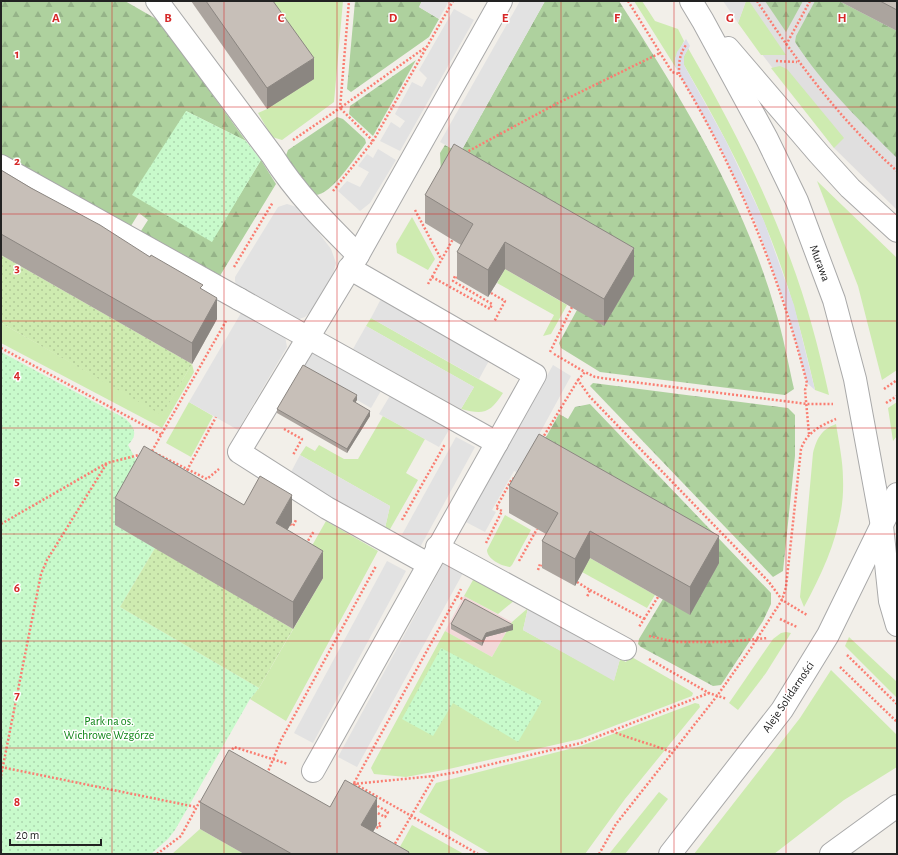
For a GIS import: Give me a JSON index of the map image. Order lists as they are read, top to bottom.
{
  "streets": {
    "street": ["Murawa", "Aleje Solidarności"]
  },
  "crossings": [
    ["Murawa", "Aleje Solidarności"]
  ],
  "parks": ["Park na os. Wichrowe Wzgórze"],
  "scale_bar": "20 m",
  "grid": {
    "columns": [
      "A",
      "B",
      "C",
      "D",
      "E",
      "F",
      "G",
      "H"
    ],
    "rows": [
      "1",
      "2",
      "3",
      "4",
      "5",
      "6",
      "7",
      "8"
    ]
  }
}
